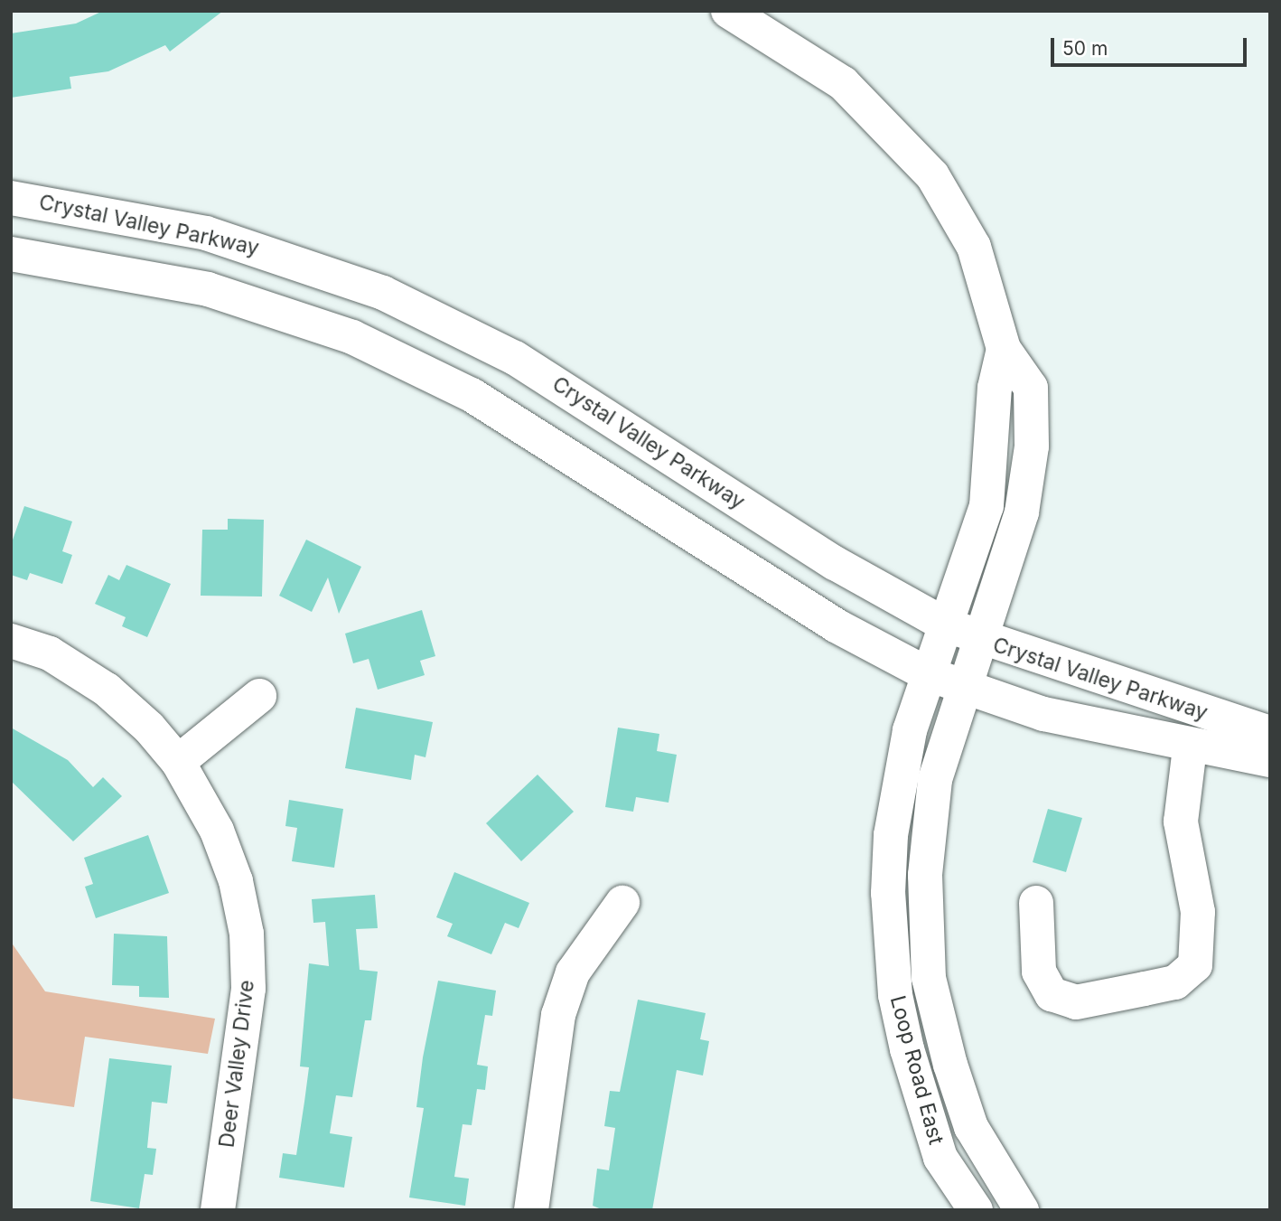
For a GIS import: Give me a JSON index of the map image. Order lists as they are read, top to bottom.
{
  "streets": {
    "street": ["Crystal Valley Parkway", "Deer Valley Drive", "Loop Road East"]
  },
  "crossings": [
    ["Crystal Valley Parkway", "Loop Road East"]
  ],
  "scale_bar": "50 m"
}
